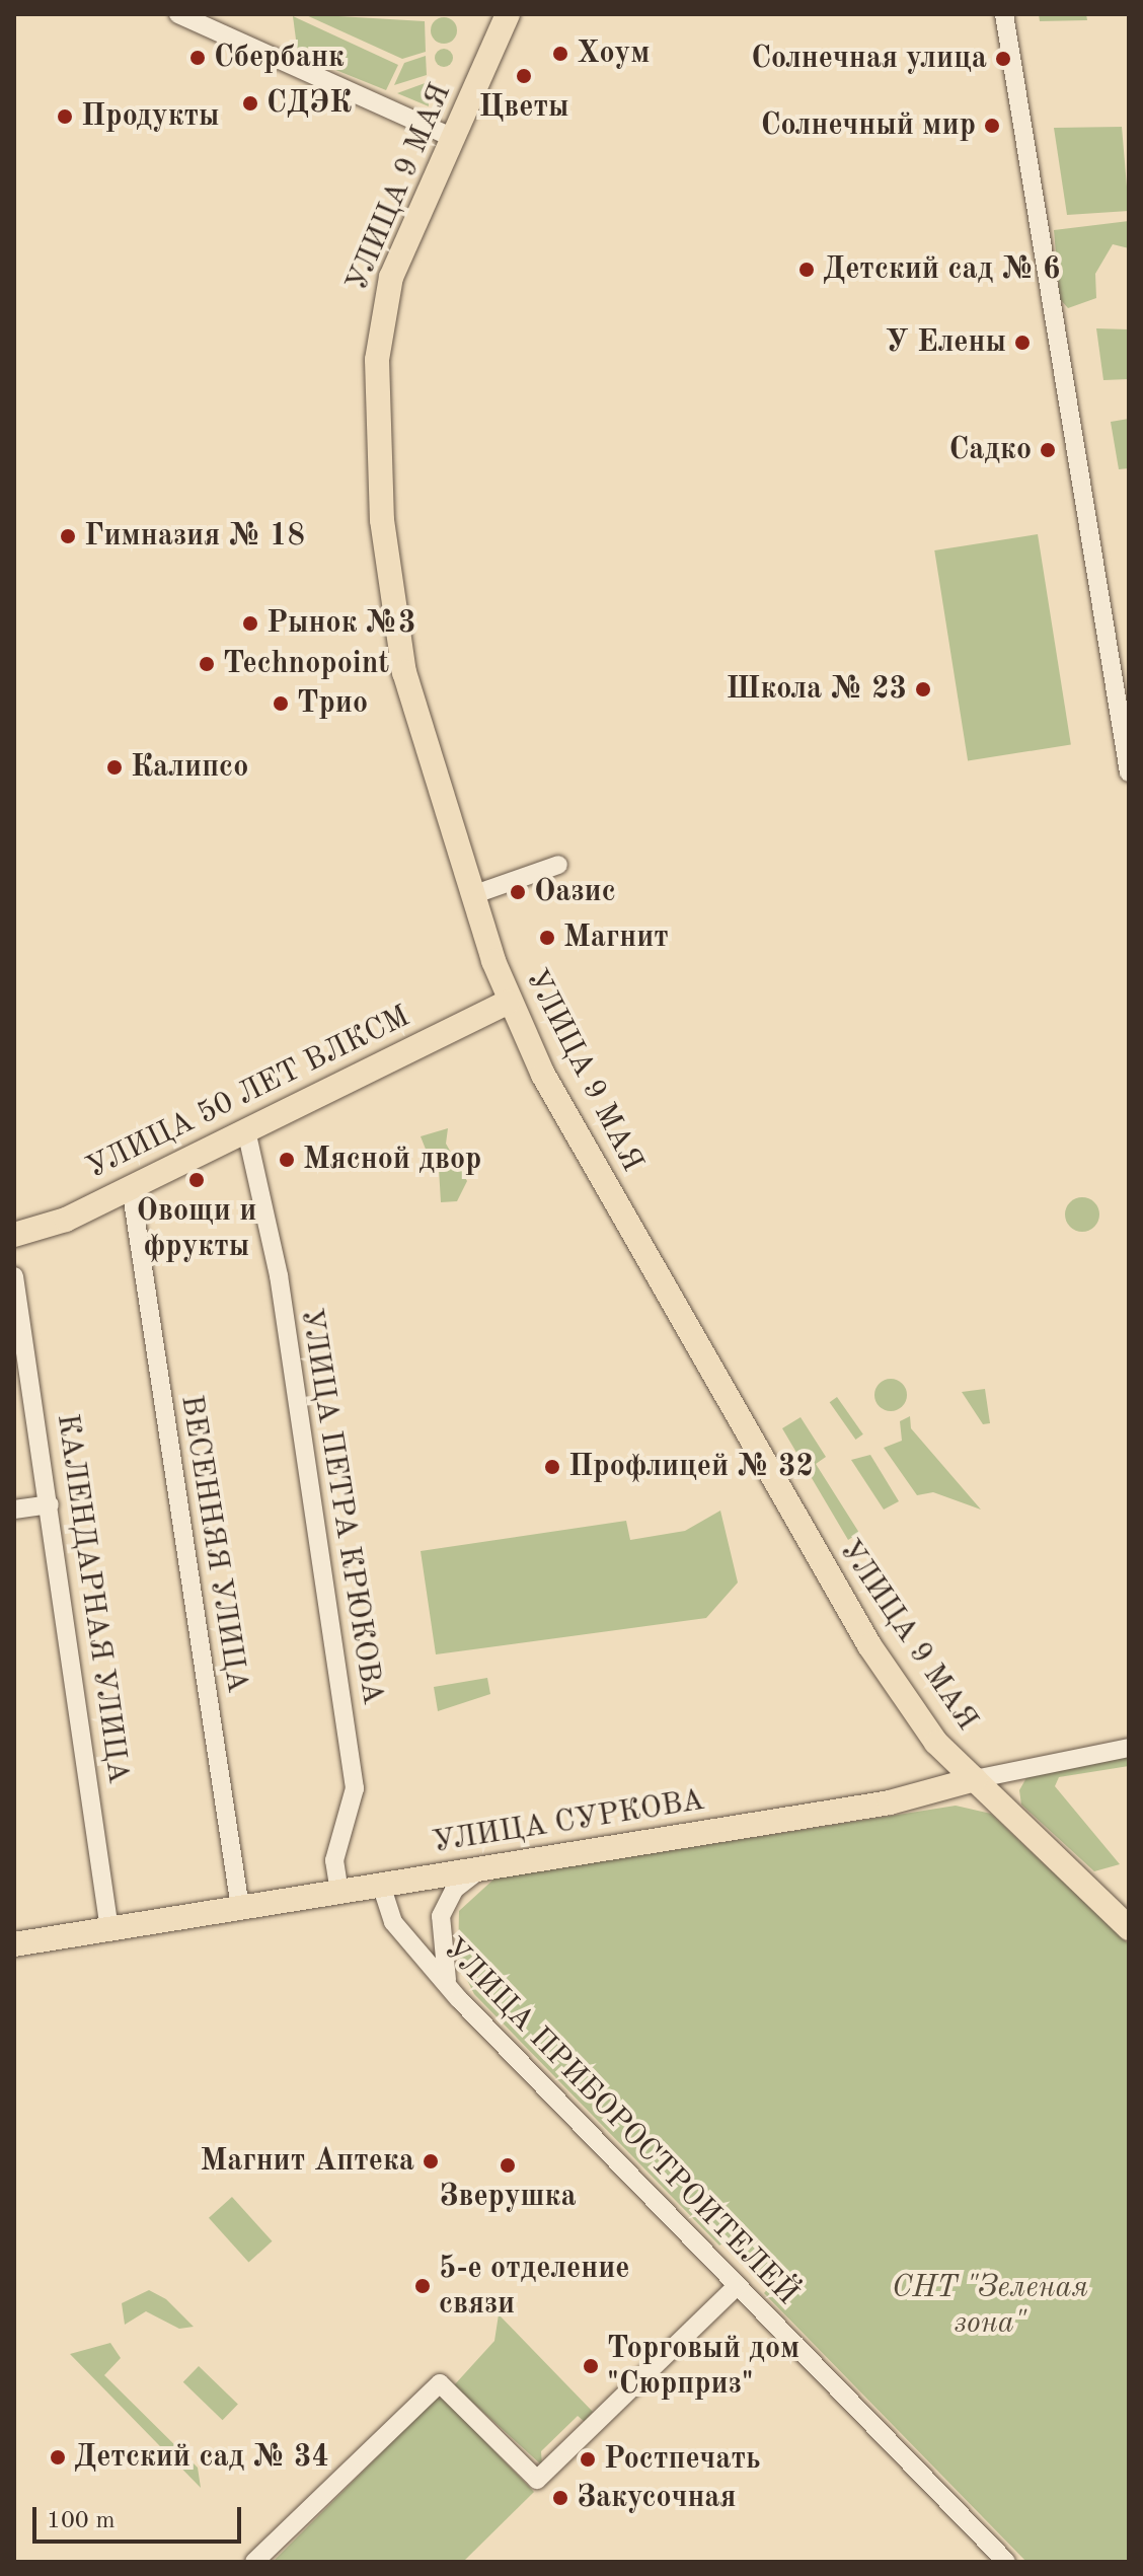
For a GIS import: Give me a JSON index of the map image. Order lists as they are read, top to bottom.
{
  "streets": {
    "main road": ["УЛИЦА 9 МАЯ", "УЛИЦА 50 ЛЕТ ВЛКСМ", "УЛИЦА СУРКОВА"],
    "street": [
      "УЛИЦА ПЕТРА КРЮКОВА",
      "ВЕСЕННЯЯ УЛИЦА",
      "КАЛЕНДАРНАЯ УЛИЦА",
      "УЛИЦА ПРИБОРОСТРОИТЕЛЕЙ"
    ]
  },
  "crossings": [
    ["УЛИЦА 9 МАЯ", "УЛИЦА 50 ЛЕТ ВЛКСМ"],
    ["УЛИЦА 9 МАЯ", "УЛИЦА СУРКОВА"],
    ["УЛИЦА 50 ЛЕТ ВЛКСМ", "УЛИЦА ПЕТРА КРЮКОВА"],
    ["УЛИЦА 50 ЛЕТ ВЛКСМ", "ВЕСЕННЯЯ УЛИЦА"],
    ["УЛИЦА ПЕТРА КРЮКОВА", "УЛИЦА СУРКОВА"],
    ["ВЕСЕННЯЯ УЛИЦА", "УЛИЦА СУРКОВА"],
    ["КАЛЕНДАРНАЯ УЛИЦА", "УЛИЦА СУРКОВА"],
    ["УЛИЦА СУРКОВА", "УЛИЦА ПРИБОРОСТРОИТЕЛЕЙ"]
  ],
  "parks": ["СНТ \"Зеленая зона\""],
  "places": [
    "Хоум",
    "Сбербанк",
    "Солнечная улица",
    "Цветы",
    "СДЭК",
    "Продукты",
    "Солнечный мир",
    "Детский сад № 6",
    "У Елены",
    "Садко",
    "Гимназия № 18",
    "Рынок №3",
    "Technopoint",
    "Школа № 23",
    "Трио",
    "Калипсо",
    "Оазис",
    "Магнит",
    "Мясной двор",
    "Овощи и фрукты",
    "Профлицей № 32",
    "Магнит Аптека",
    "Зверушка",
    "5-е отделение связи",
    "Торговый дом \"Сюрприз\"",
    "Детский сад № 34",
    "Ростпечать",
    "Закусочная"
  ],
  "scale_bar": "100 m"
}
